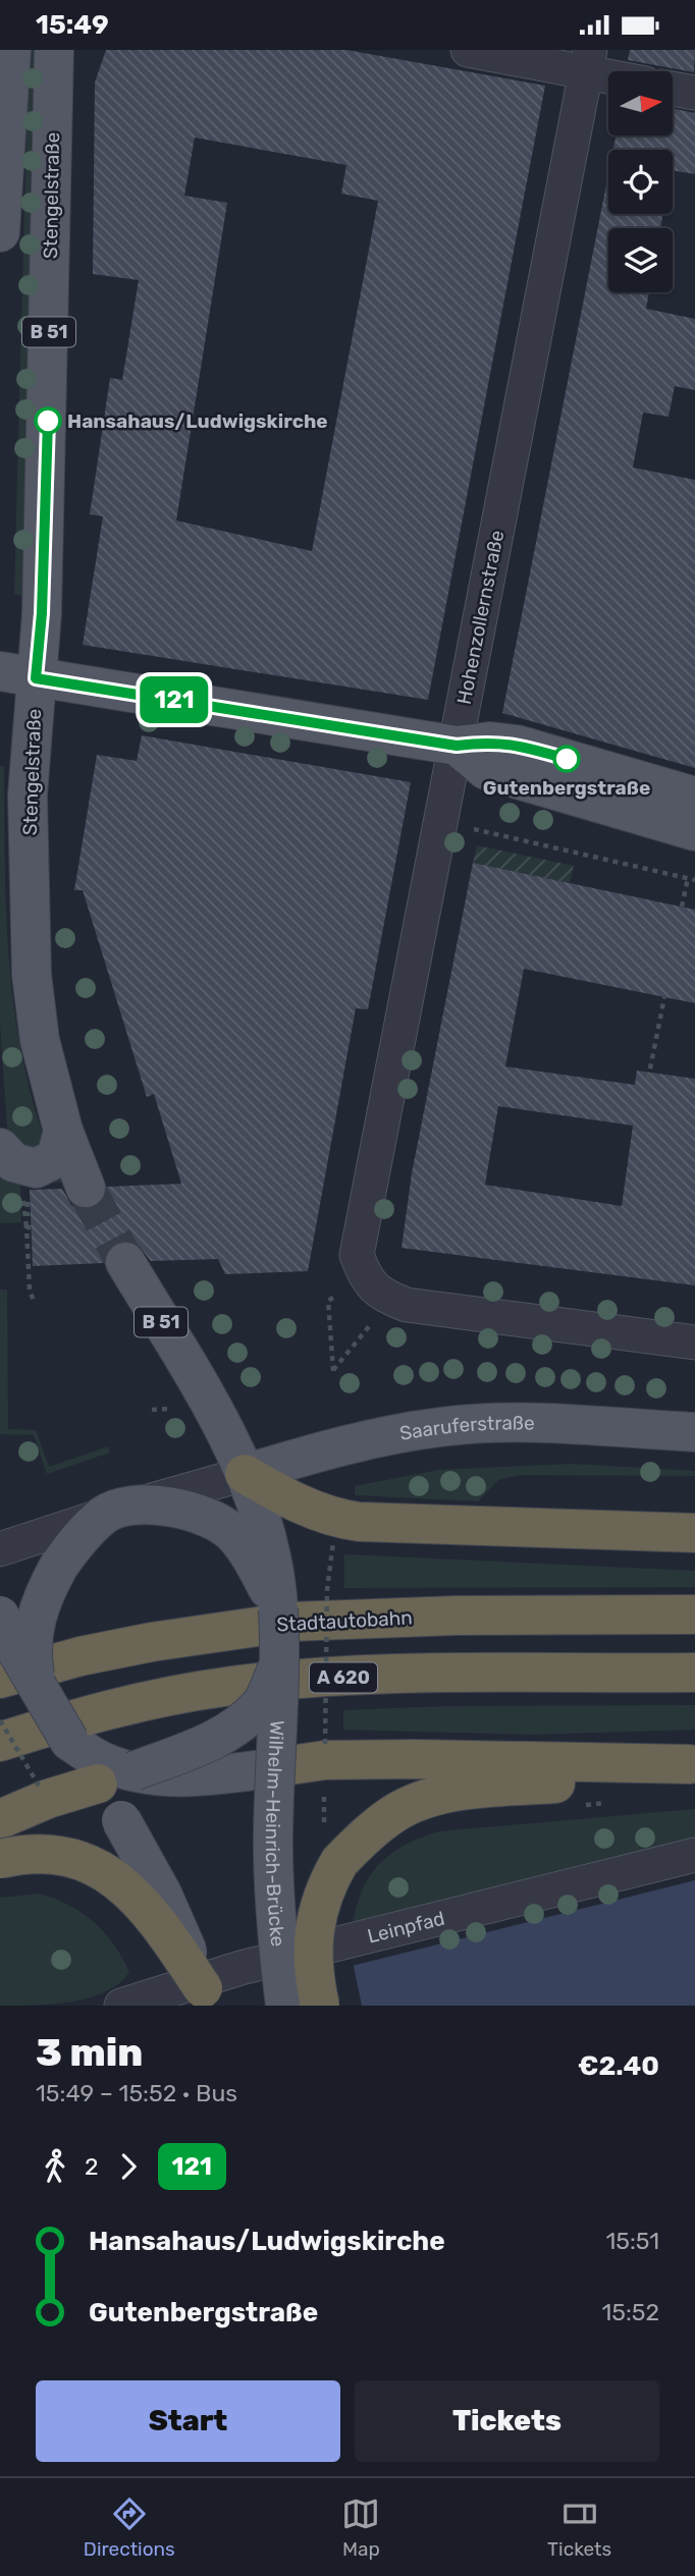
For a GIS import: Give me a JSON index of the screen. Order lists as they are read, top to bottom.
{
  "streets": {
    "highway": ["Stadtautobahn", "A 620"],
    "main road": [
      "Stengelstraße",
      "B 51",
      "Saaruferstraße",
      "Wilhelm-Heinrich-Brücke"
    ],
    "street": ["Hohenzollernstraße", "Leinpfad"]
  },
  "crossings": [
    ["B 51", "Saaruferstraße"],
    ["B 51", "Wilhelm-Heinrich-Brücke"],
    ["Saaruferstraße", "Wilhelm-Heinrich-Brücke"]
  ],
  "places": ["Hansahaus/Ludwigskirche", "Gutenbergstraße"],
  "lines": ["bus line 121"],
  "north": "right",
  "page": {
    "status": "15:49",
    "on_map": "121",
    "heading": ["3 min", "15:49 – 15:52 · Bus", "€2.40"],
    "legs": ["2", "121"],
    "list": [
      {
        "name": "Hansahaus/Ludwigskirche",
        "value": "15:51"
      },
      {
        "name": "Gutenbergstraße",
        "value": "15:52"
      }
    ],
    "buttons": ["Start", "Tickets"],
    "tabs": ["Directions", "Map", "Tickets"]
  }
}
